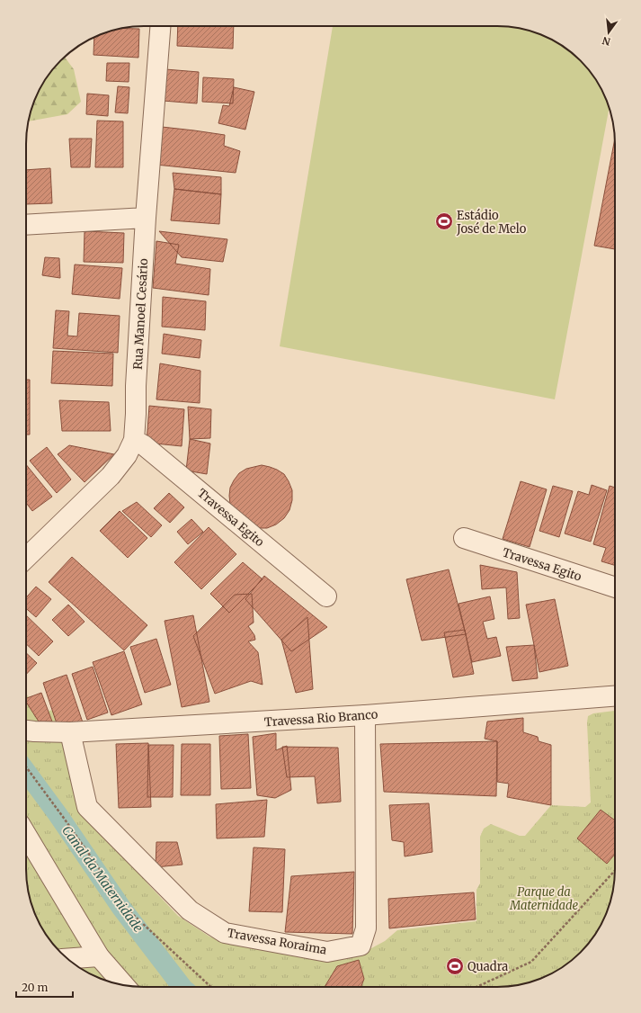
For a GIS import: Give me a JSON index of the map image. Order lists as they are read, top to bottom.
{
  "streets": {
    "street": [
      "Rua Manoel Cesário",
      "Travessa Egito",
      "Travessa Rio Branco",
      "Travessa Roraima"
    ]
  },
  "crossings": [
    ["Rua Manoel Cesário", "Travessa Egito"],
    ["Travessa Rio Branco", "Travessa Roraima"]
  ],
  "water": ["Canal da Maternidade"],
  "parks": ["Parque da Maternidade"],
  "places": {
    "sports": ["Estádio José de Melo", "Quadra"]
  },
  "scale_bar": "20 m",
  "north": "bottom"
}
